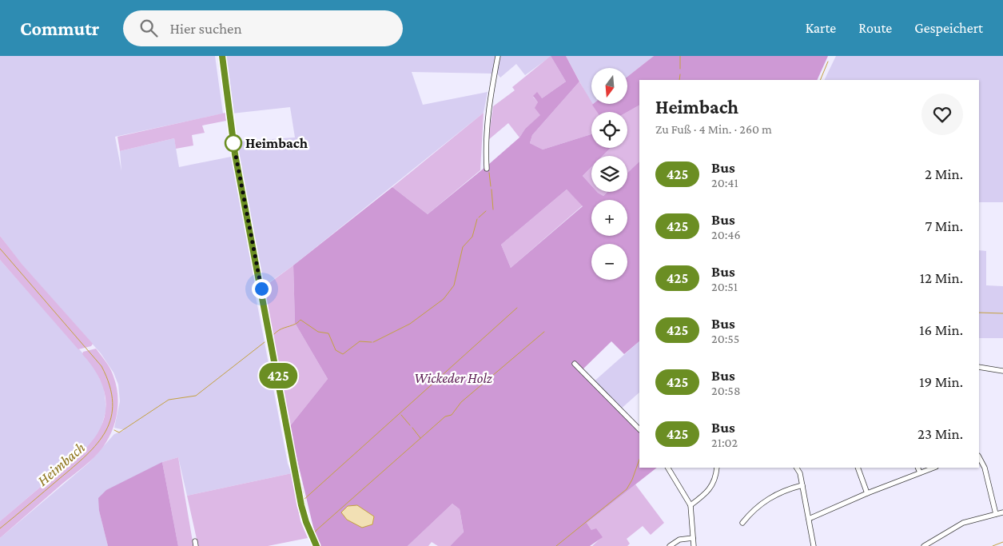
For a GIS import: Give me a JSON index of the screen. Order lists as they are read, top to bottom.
{
  "water": ["Heimbach"],
  "parks": ["Wickeder Holz"],
  "places": ["Heimbach"],
  "lines": ["bus line 425"],
  "north": "bottom",
  "page": {
    "header": "Commutr",
    "search": "Hier suchen",
    "nav": ["Karte", "Route", "Gespeichert"],
    "on_map": "425",
    "map_buttons": ["+", "−"],
    "heading": ["Heimbach", "Zu Fuß · 4 Min. · 260 m"],
    "list": [
      {
        "mark": "425",
        "name": "Bus",
        "note": "20:41",
        "value": "2 Min."
      },
      {
        "mark": "425",
        "name": "Bus",
        "note": "20:46",
        "value": "7 Min."
      },
      {
        "mark": "425",
        "name": "Bus",
        "note": "20:51",
        "value": "12 Min."
      },
      {
        "mark": "425",
        "name": "Bus",
        "note": "20:55",
        "value": "16 Min."
      },
      {
        "mark": "425",
        "name": "Bus",
        "note": "20:58",
        "value": "19 Min."
      },
      {
        "mark": "425",
        "name": "Bus",
        "note": "21:02",
        "value": "23 Min."
      }
    ]
  }
}
